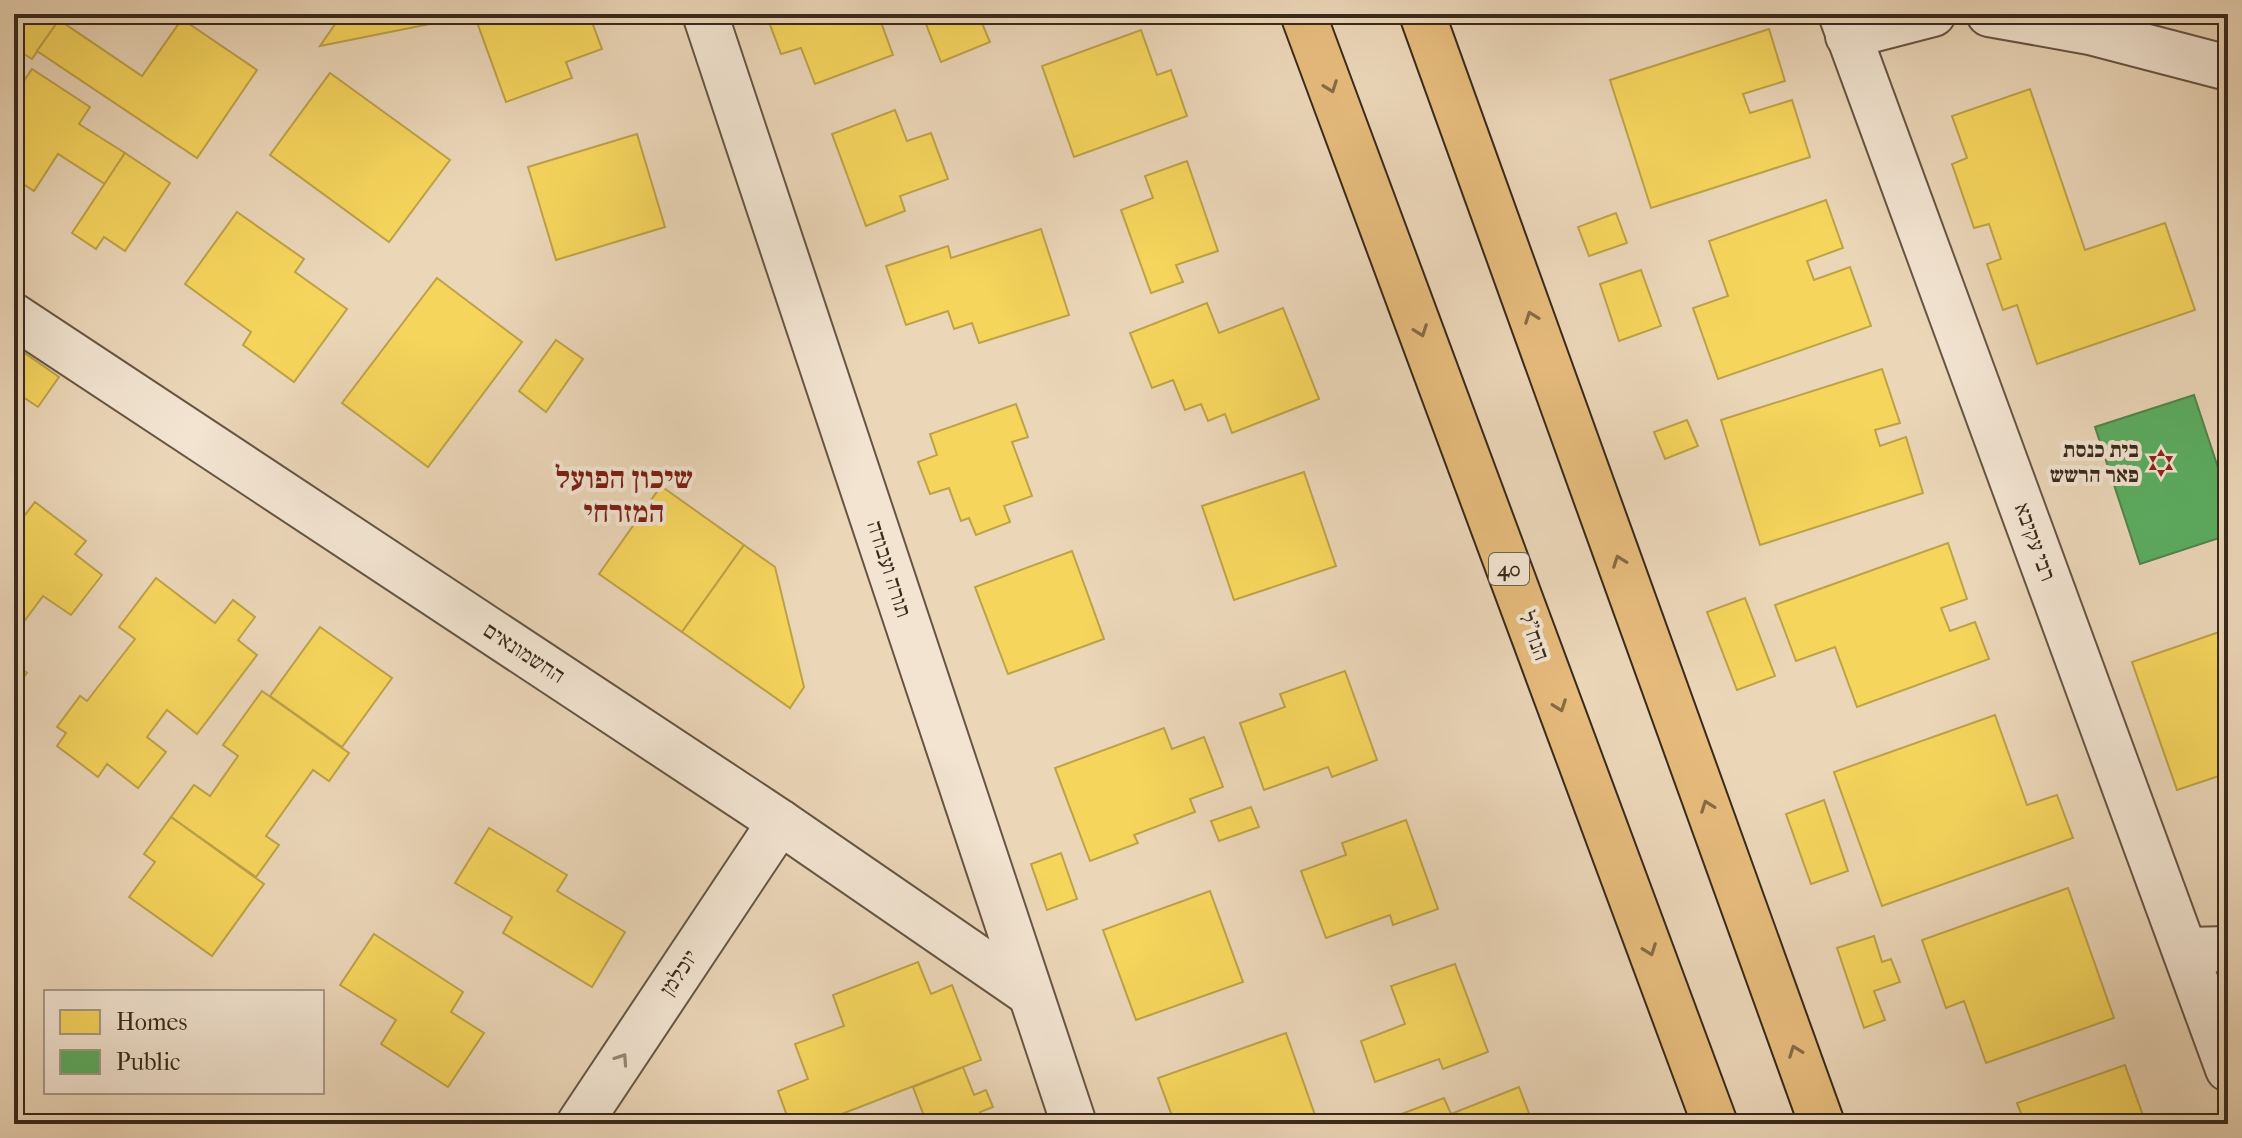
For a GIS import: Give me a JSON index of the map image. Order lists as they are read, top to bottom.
{
  "streets": {
    "highway": ["40", "הנח\"ל"],
    "street": [
      "רבי עקיבא",
      "תורה ועבודה",
      "החשמונאים",
      "יוכלמן"
    ]
  },
  "crossings": [
    ["תורה ועבודה", "החשמונאים"],
    ["החשמונאים", "יוכלמן"]
  ],
  "one_way": ["יוכלמן"],
  "districts": ["שיכון הפועל המזרחי"],
  "places": {
    "synagogue": ["בית כנסת פאר הרשש"]
  },
  "legend": ["Homes", "Public"]
}
